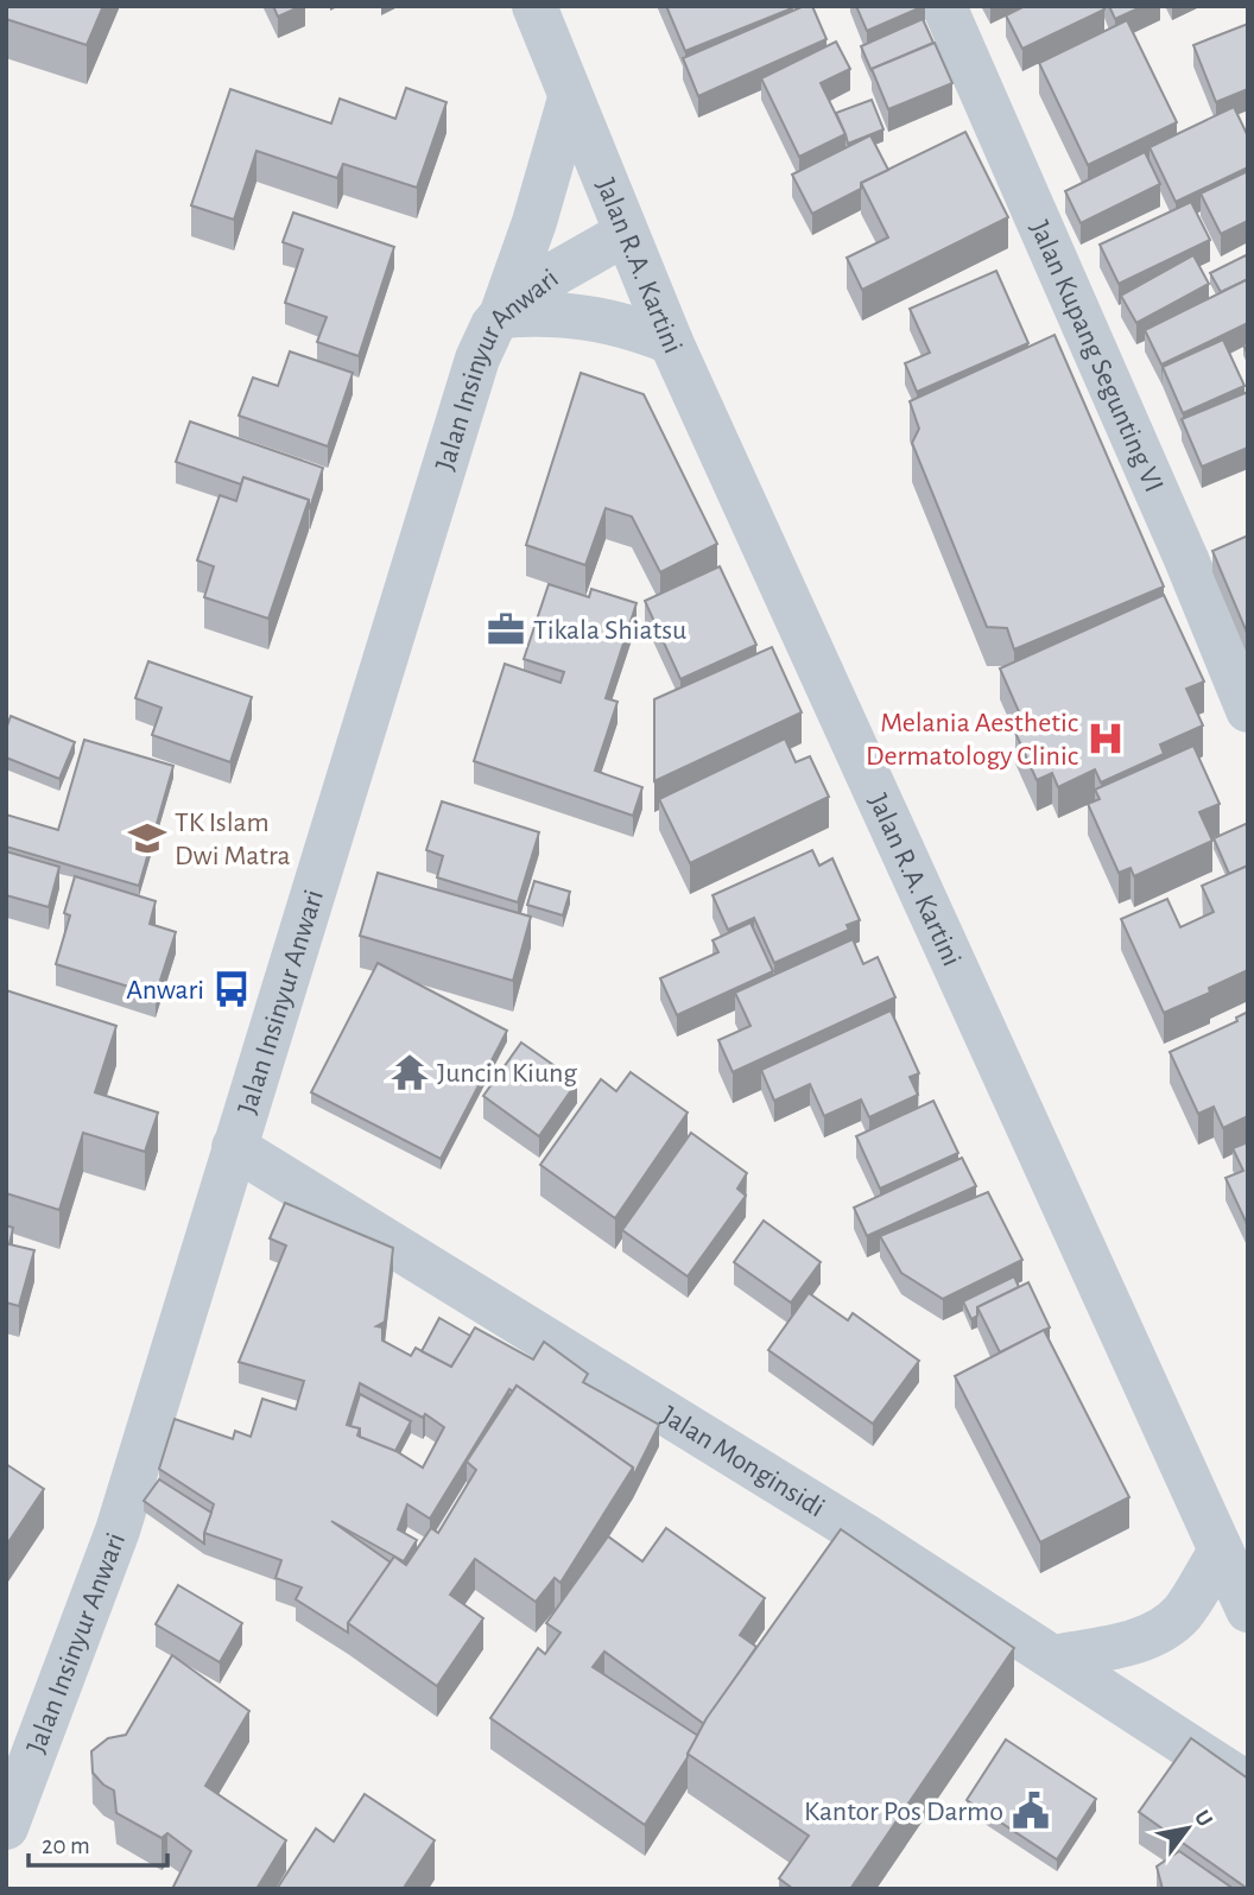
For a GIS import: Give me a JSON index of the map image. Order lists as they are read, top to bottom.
{
  "streets": {
    "street": [
      "Jalan R.A. Kartini",
      "Jalan Kupang Segunting VI",
      "Jalan Insinyur Anwari",
      "Jalan Monginsidi"
    ]
  },
  "crossings": [
    ["Jalan R.A. Kartini", "Jalan Insinyur Anwari"],
    ["Jalan Insinyur Anwari", "Jalan Monginsidi"]
  ],
  "places": {
    "office": ["Tikala Shiatsu"],
    "hospital": ["Melania Aesthetic Dermatology Clinic"],
    "school or university": ["TK Islam Dwi Matra"],
    "bus stop": ["Anwari"],
    "temple": ["Juncin Kiung"],
    "public building": ["Kantor Pos Darmo"]
  },
  "scale_bar": "20 m",
  "north": "top right"
}
